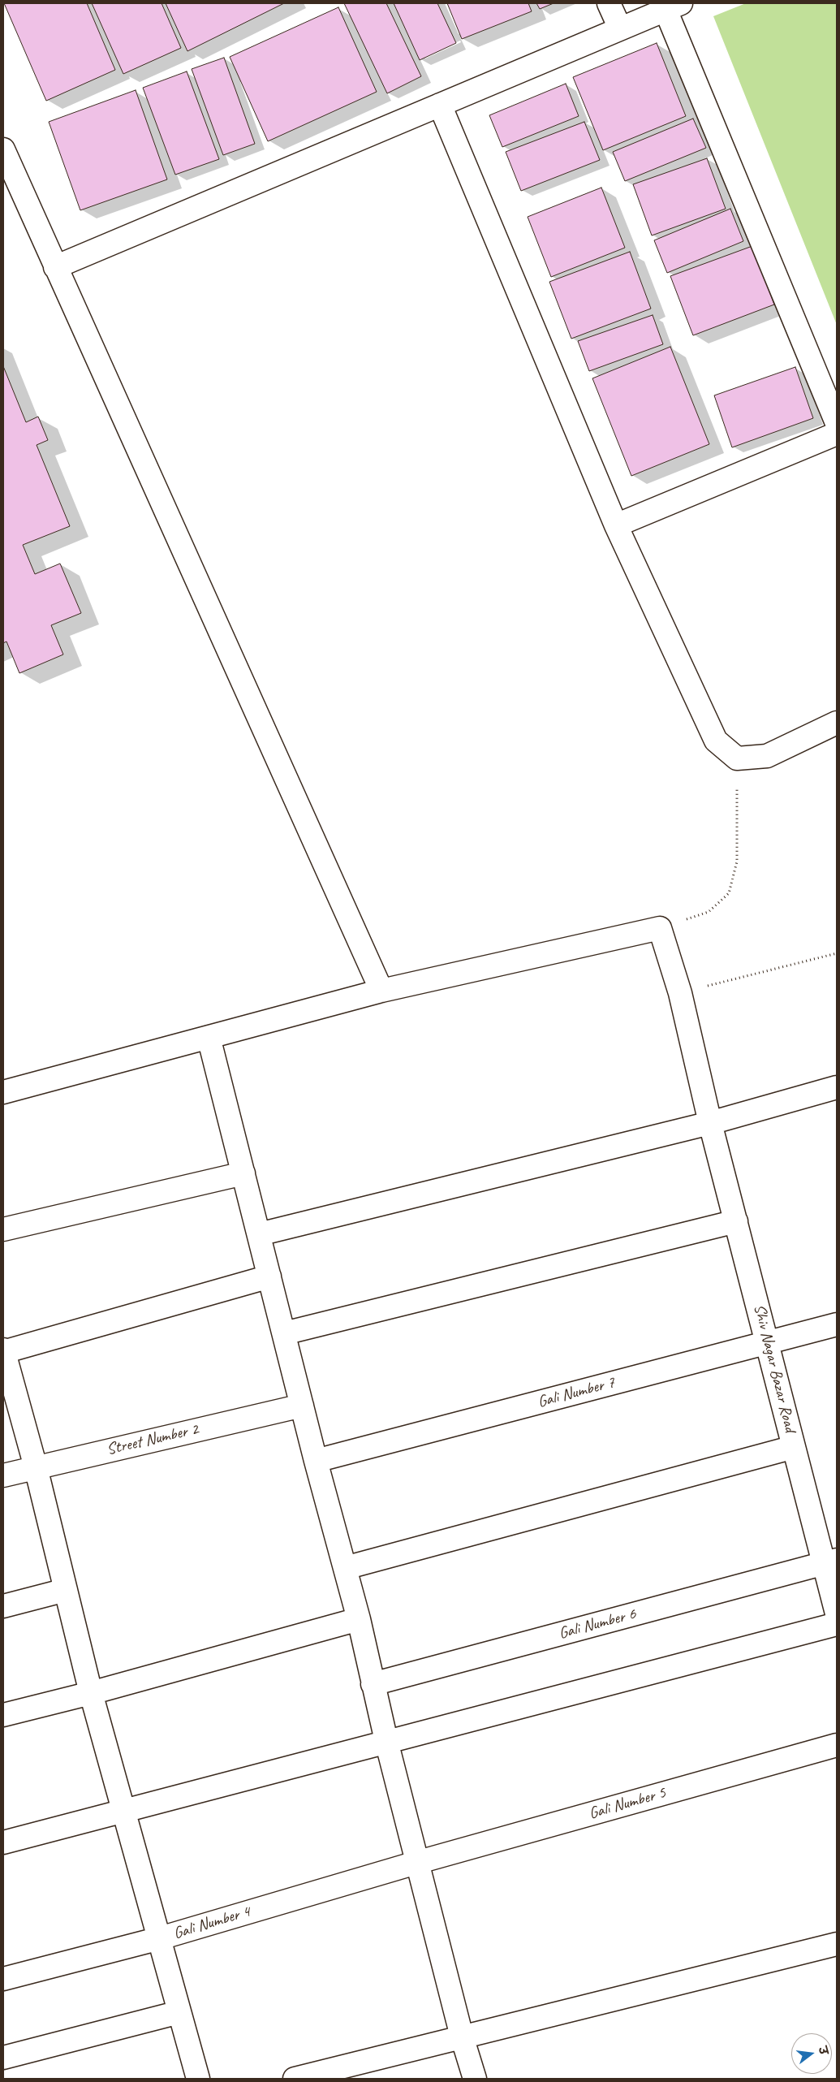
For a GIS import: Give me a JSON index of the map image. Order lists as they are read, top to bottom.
{
  "streets": {
    "street": [
      "Shiv Nagar Bazar Road",
      "Gali Number 7",
      "Street Number 2",
      "Gali Number 6",
      "Gali Number 5",
      "Gali Number 4"
    ]
  },
  "crossings": [
    ["Shiv Nagar Bazar Road", "Gali Number 7"],
    ["Shiv Nagar Bazar Road", "Gali Number 6"],
    ["Gali Number 5", "Gali Number 4"]
  ],
  "north": "right"
}
